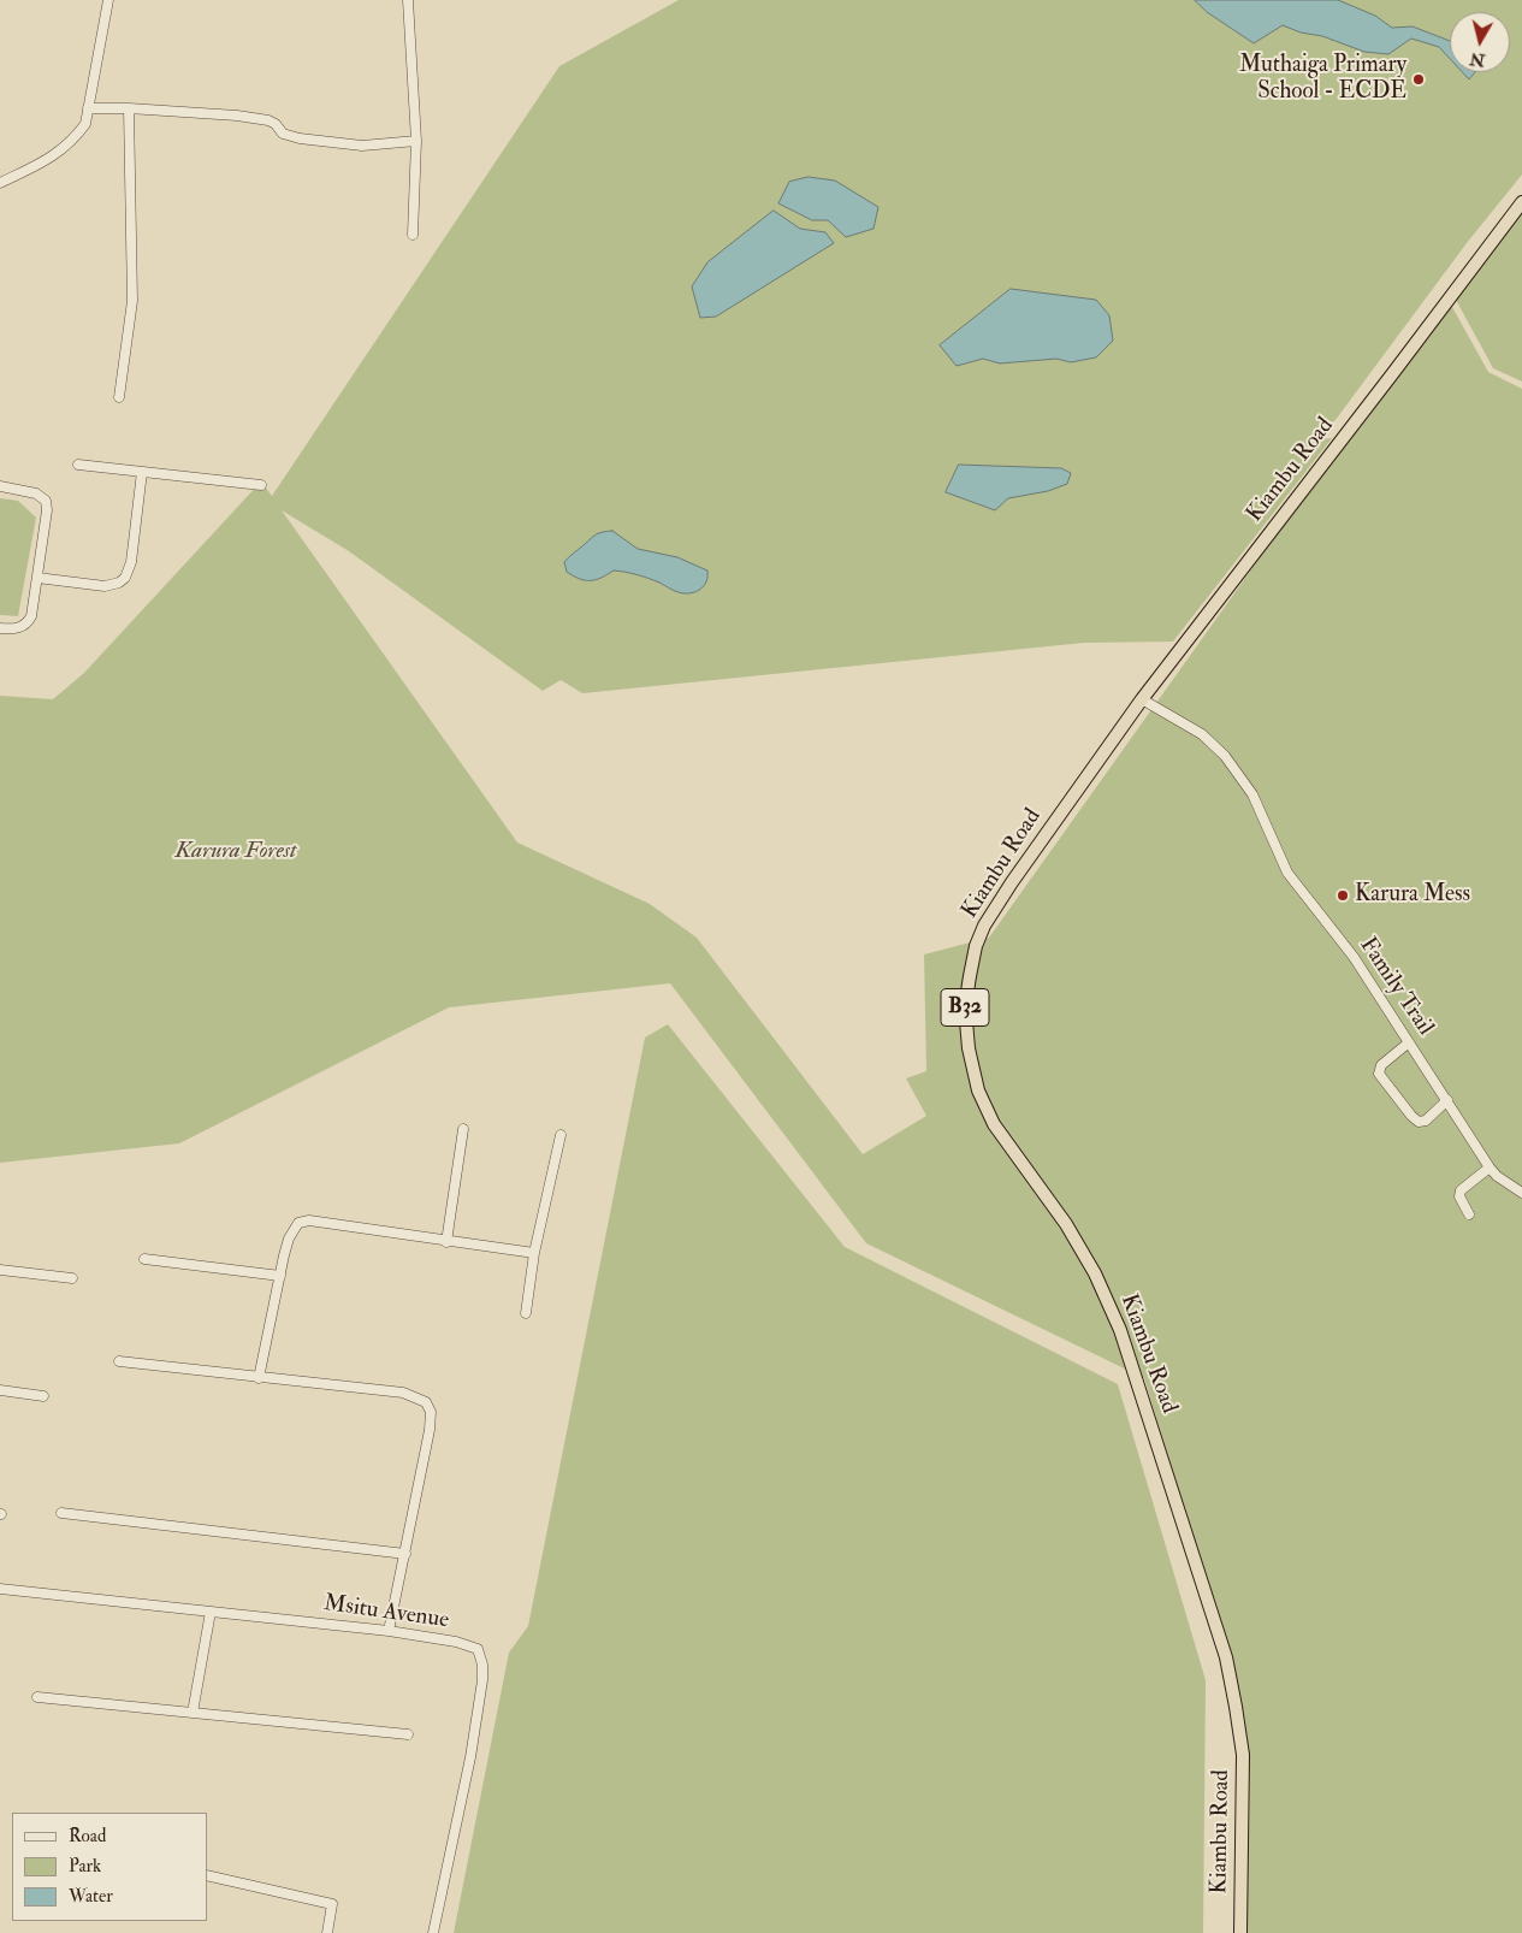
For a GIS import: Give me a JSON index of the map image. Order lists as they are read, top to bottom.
{
  "streets": {
    "highway": ["Kiambu Road", "B32"],
    "street": ["Family Trail", "Msitu Avenue"]
  },
  "crossings": [
    ["Kiambu Road", "Family Trail"]
  ],
  "parks": ["Karura Forest"],
  "places": ["Muthaiga Primary School - ECDE", "Karura Mess"],
  "legend": ["Road", "Park", "Water"],
  "north": "bottom"
}
